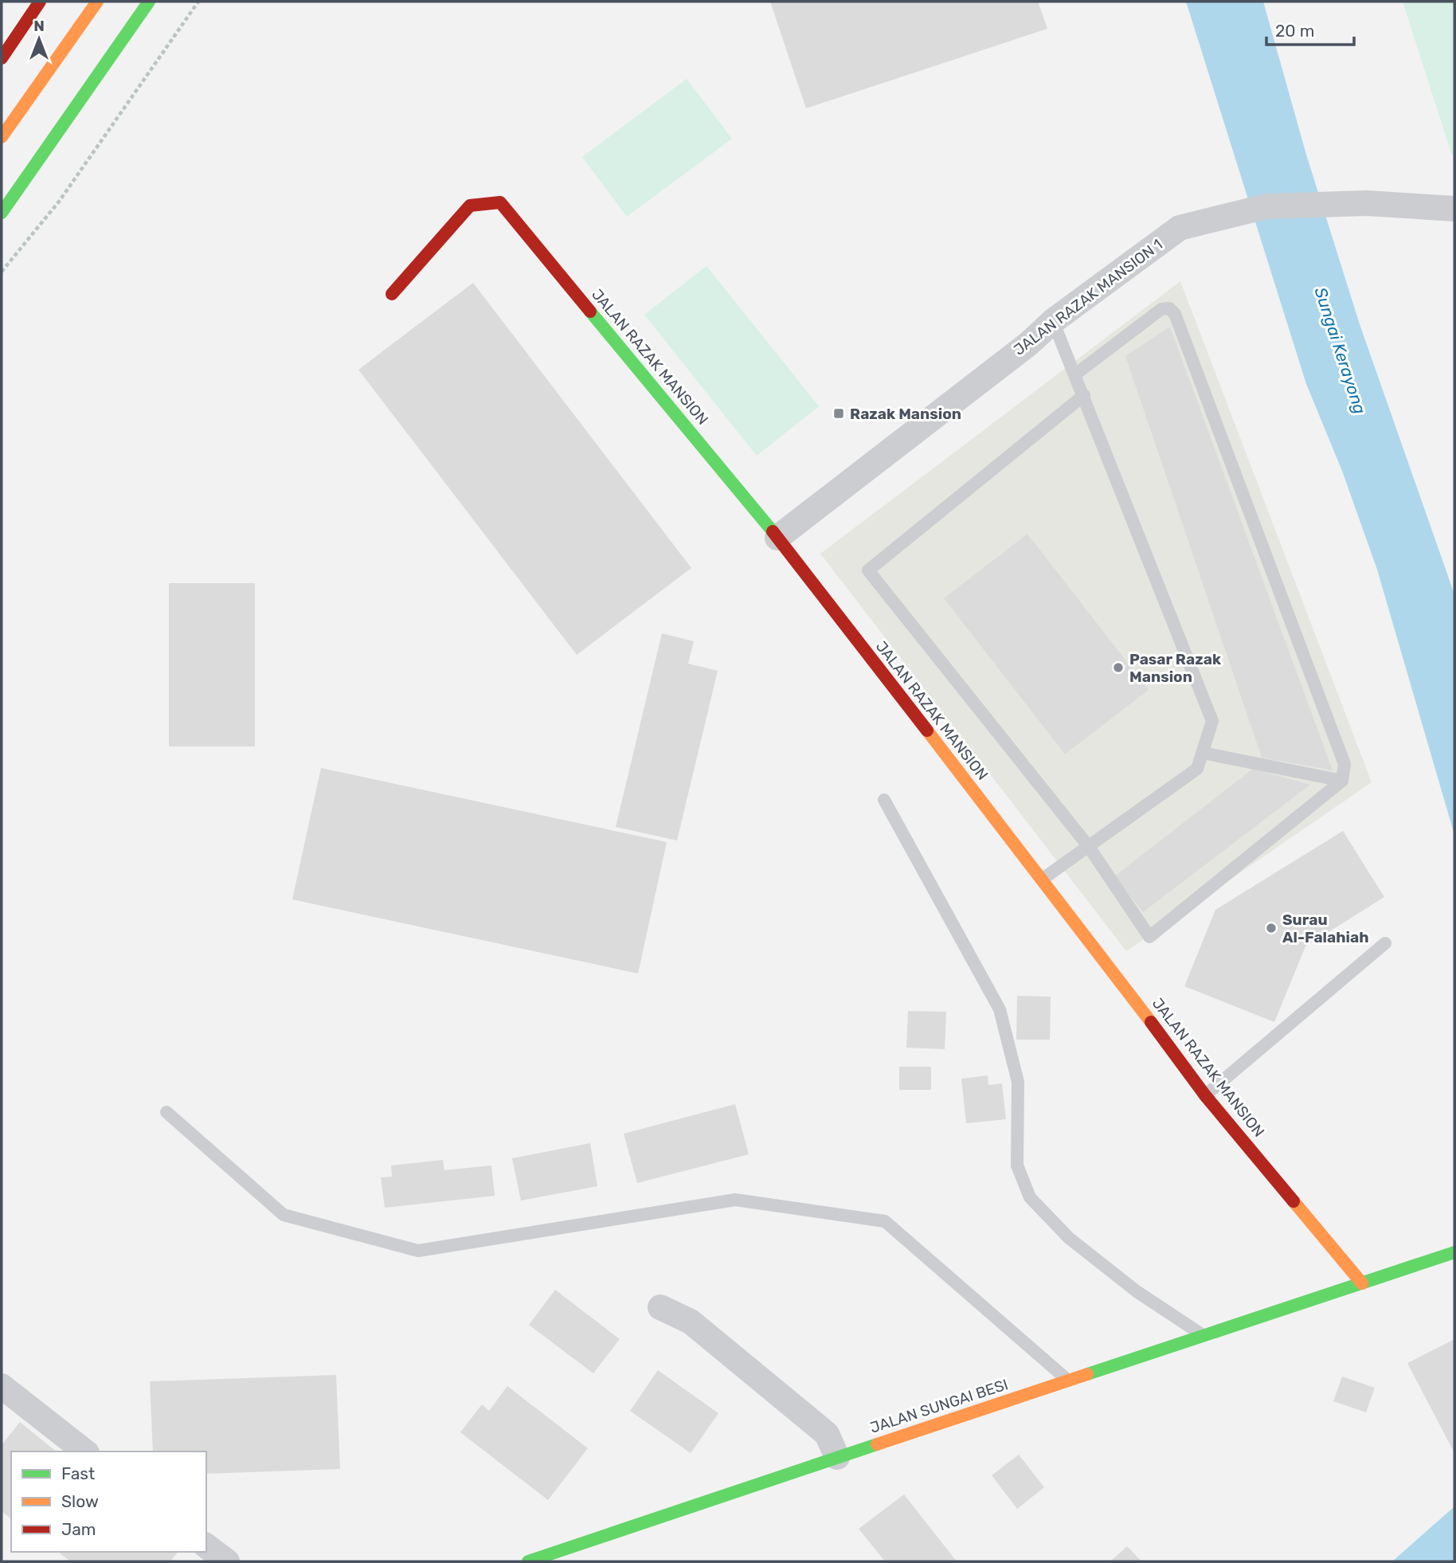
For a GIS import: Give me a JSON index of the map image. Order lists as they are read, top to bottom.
{
  "streets": {
    "main road": ["JALAN RAZAK MANSION", "JALAN SUNGAI BESI"],
    "street": ["JALAN RAZAK MANSION 1"]
  },
  "crossings": [
    ["JALAN RAZAK MANSION 1", "JALAN RAZAK MANSION"],
    ["JALAN RAZAK MANSION", "JALAN SUNGAI BESI"]
  ],
  "water": ["Sungai Kerayong"],
  "places": {
    "transit": ["Razak Mansion"],
    "other": ["Pasar Razak Mansion", "Surau Al-Falahiah"]
  },
  "legend": ["Fast", "Slow", "Jam"],
  "scale_bar": "20 m",
  "north": "top"
}
